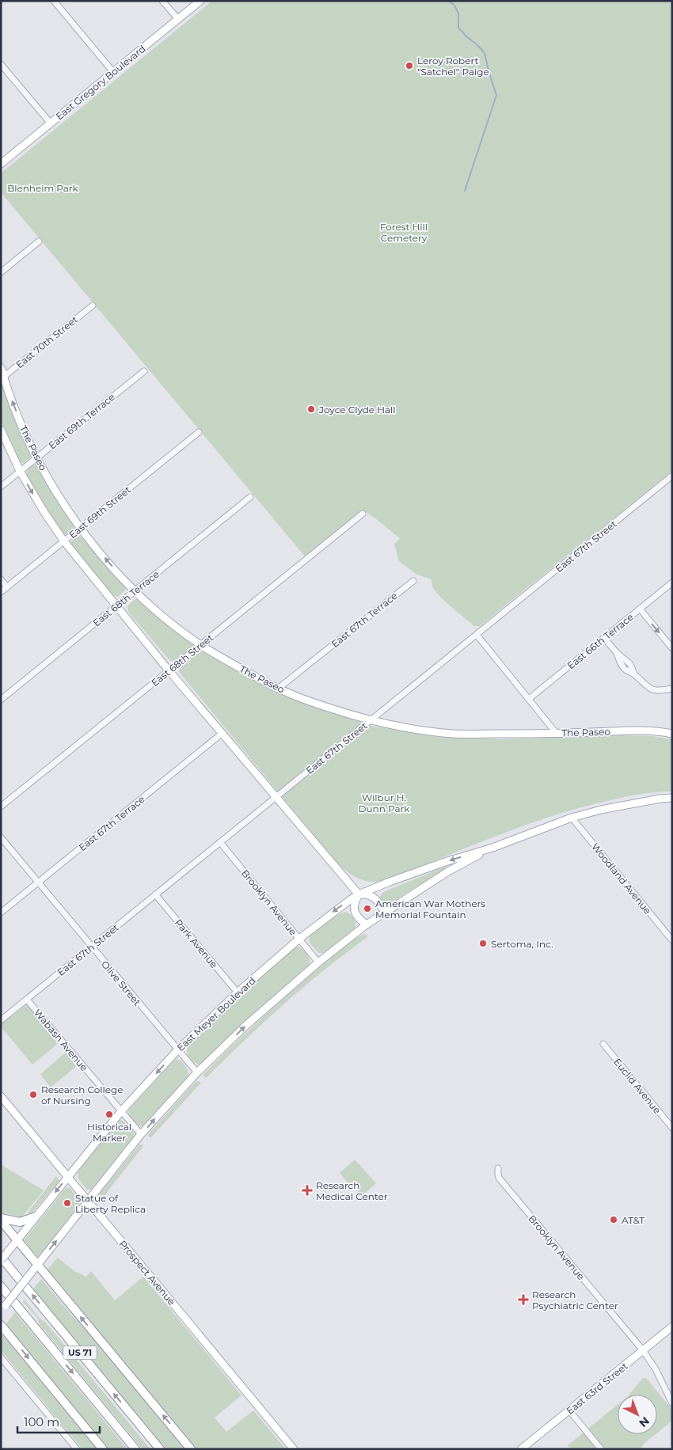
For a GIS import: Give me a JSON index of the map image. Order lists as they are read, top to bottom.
{
  "streets": {
    "highway": ["US 71"],
    "main road": [
      "East Gregory Boulevard",
      "The Paseo",
      "East Meyer Boulevard",
      "Prospect Avenue",
      "East 63rd Street"
    ],
    "street": [
      "East 70th Street",
      "East 69th Terrace",
      "East 69th Street",
      "East 67th Street",
      "East 68th Terrace",
      "East 67th Terrace",
      "East 66th Terrace",
      "East 68th Street",
      "Woodland Avenue",
      "Brooklyn Avenue",
      "Park Avenue",
      "Olive Street",
      "Wabash Avenue",
      "Euclid Avenue"
    ]
  },
  "crossings": [
    ["East 70th Street", "The Paseo"],
    ["East 69th Terrace", "The Paseo"],
    ["The Paseo", "East 69th Street"],
    ["The Paseo", "East 67th Street"],
    ["The Paseo", "East 68th Terrace"],
    ["The Paseo", "East 67th Terrace"],
    ["The Paseo", "East 68th Street"],
    ["East 67th Street", "Brooklyn Avenue"],
    ["East 67th Street", "Park Avenue"],
    ["East 67th Street", "Olive Street"],
    ["East 67th Street", "Wabash Avenue"],
    ["East 67th Terrace", "Olive Street"],
    ["Woodland Avenue", "East Meyer Boulevard"],
    ["Brooklyn Avenue", "East Meyer Boulevard"],
    ["Brooklyn Avenue", "East 63rd Street"],
    ["Park Avenue", "East Meyer Boulevard"],
    ["Olive Street", "East Meyer Boulevard"],
    ["East Meyer Boulevard", "Wabash Avenue"],
    ["East Meyer Boulevard", "Prospect Avenue"],
    ["East Meyer Boulevard", "US 71"]
  ],
  "parks": ["Blenheim Park", "Forest Hill Cemetery", "Wilbur H. Dunn Park"],
  "places": {
    "other": [
      "Leroy Robert \"Satchel\" Paige",
      "Joyce Clyde Hall",
      "American War Mothers Memorial Fountain",
      "Sertoma, Inc.",
      "Research College of Nursing",
      "Historical Marker",
      "Statue of Liberty Replica",
      "AT&T"
    ],
    "health": ["Research Medical Center", "Research Psychiatric Center"]
  },
  "scale_bar": "100 m",
  "north": "bottom right"
}
